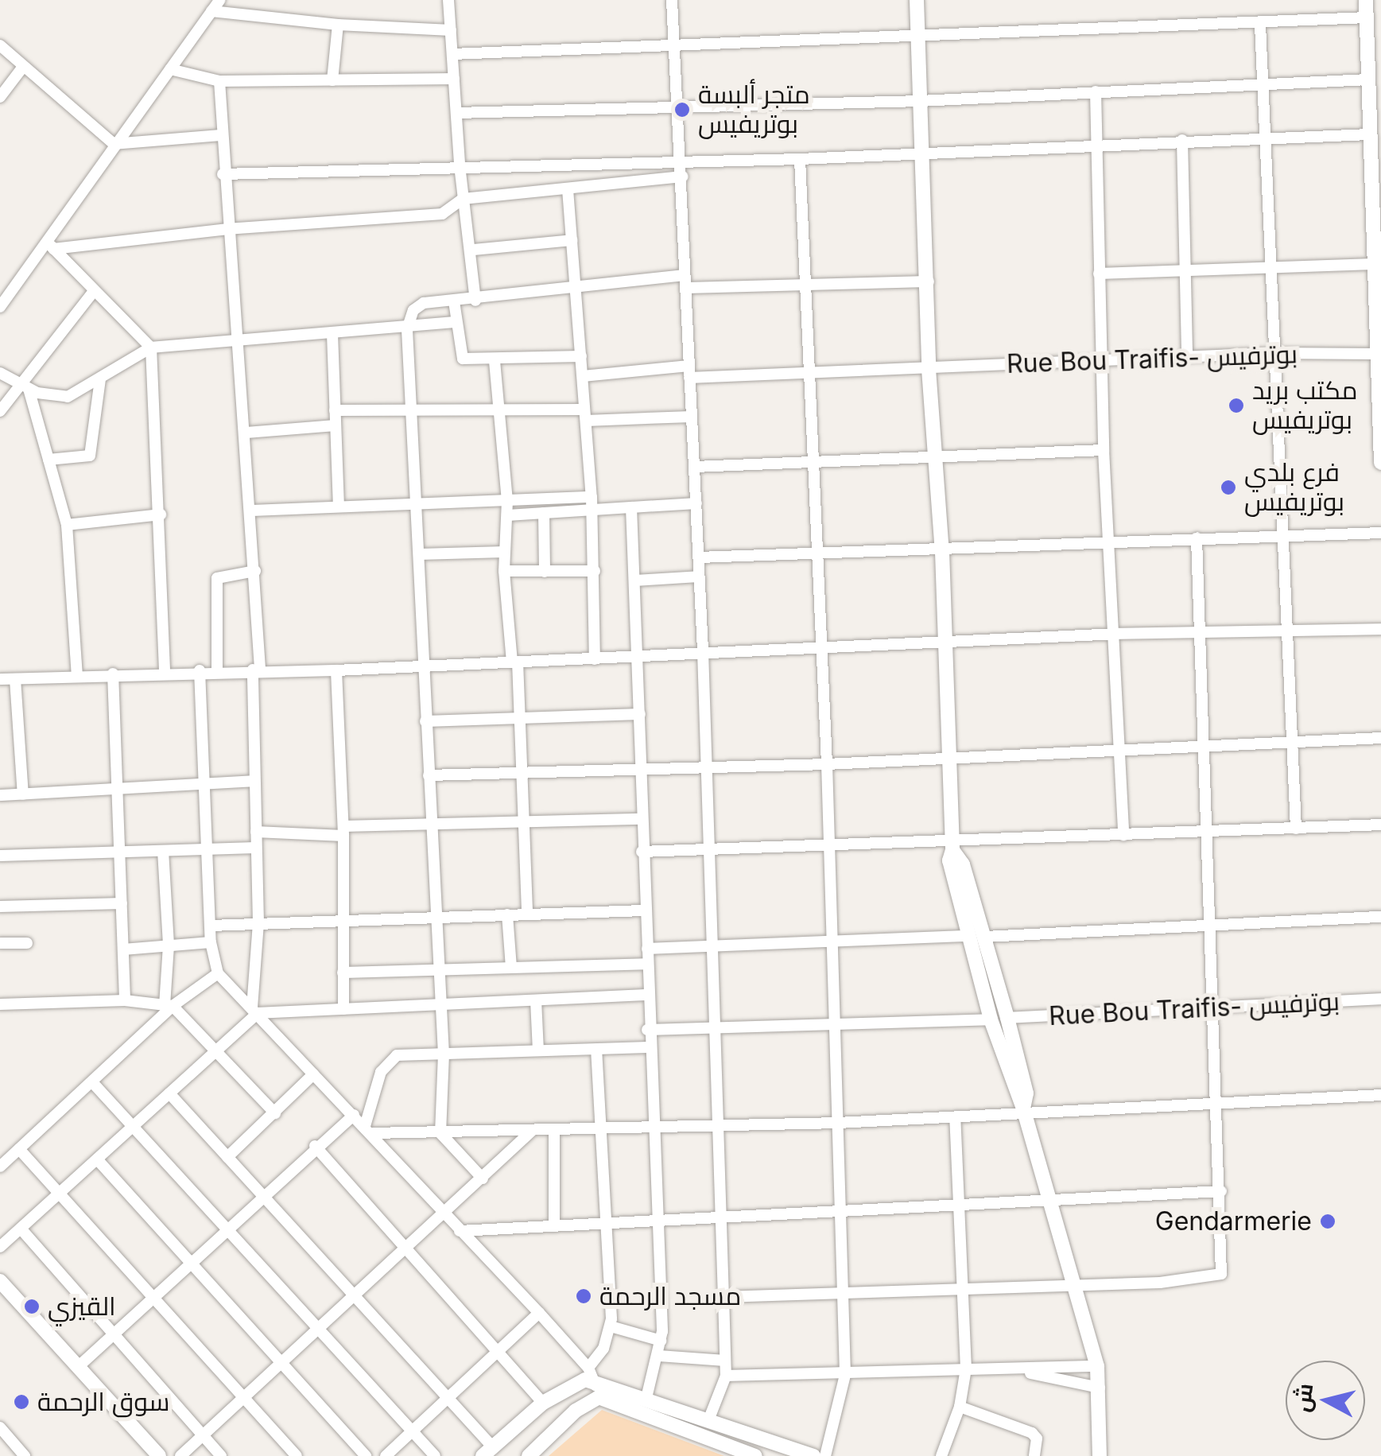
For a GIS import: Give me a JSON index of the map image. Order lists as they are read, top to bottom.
{
  "streets": {
    "street": ["Rue Bou Traifis- بوترفيس"]
  },
  "places": [
    "متجر ألبسة بوتريفيس",
    "مكتب بريد بوتريفيس",
    "فرع بلدي بوتريفيس",
    "Gendarmerie",
    "مسجد الرحمة",
    "القيزي",
    "سوق الرحمة"
  ],
  "north": "left"
}
